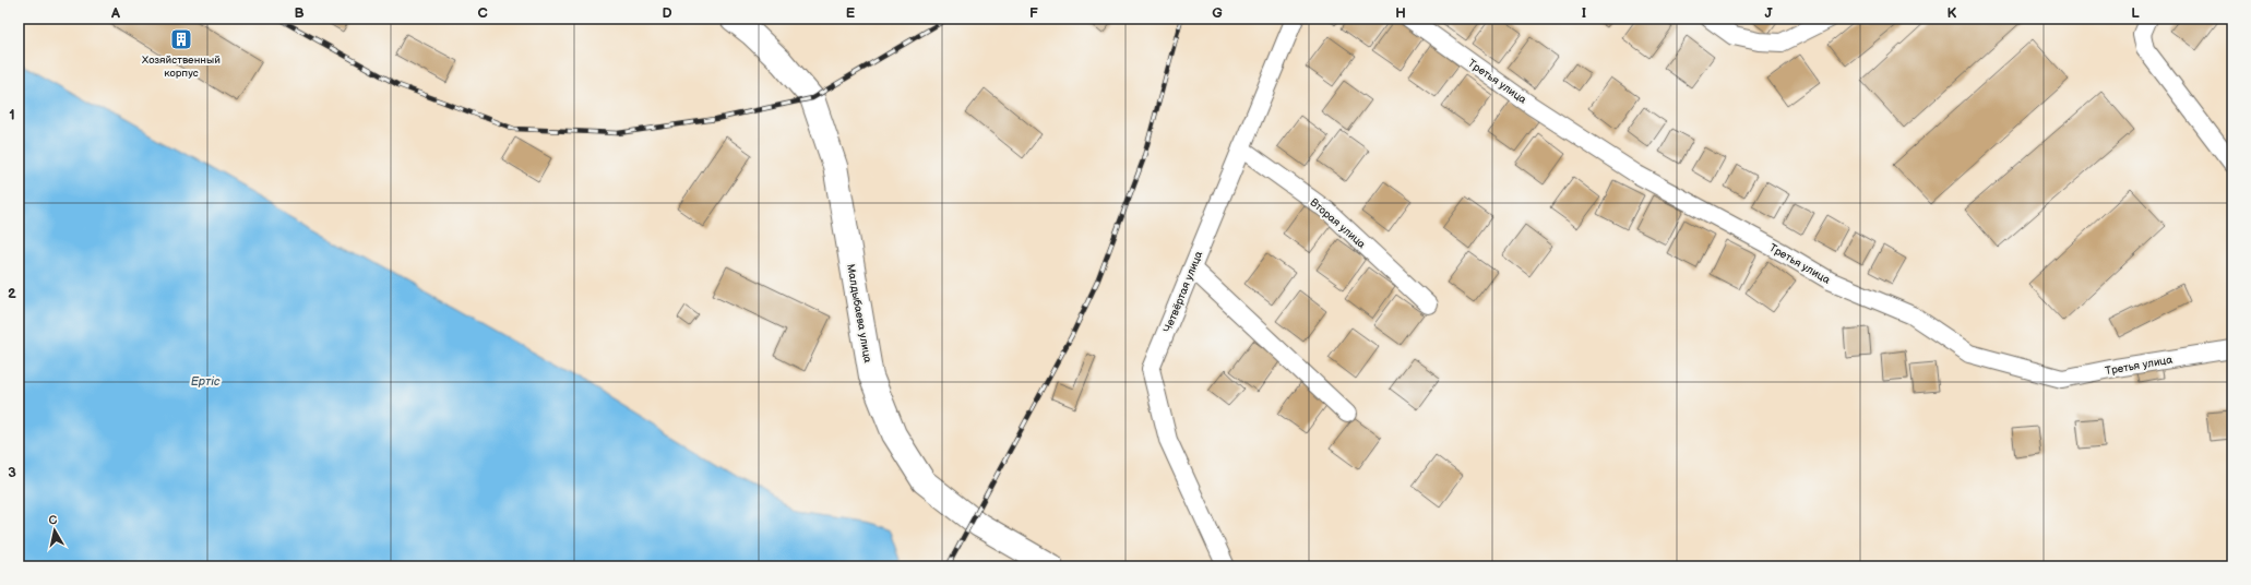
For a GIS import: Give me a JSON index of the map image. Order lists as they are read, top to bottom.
{
  "streets": {
    "main road": ["Малдыбаева улица"],
    "street": ["Третья улица", "Вторая улица", "Четвёртая улица"]
  },
  "crossings": [
    ["Вторая улица", "Четвёртая улица"]
  ],
  "water": ["Ертіс"],
  "places": {
    "building": ["Хозяйственный корпус"]
  },
  "north": "top",
  "grid": {
    "columns": [
      "A",
      "B",
      "C",
      "D",
      "E",
      "F",
      "G",
      "H",
      "I",
      "J",
      "K",
      "L"
    ],
    "rows": ["1", "2", "3"]
  }
}
